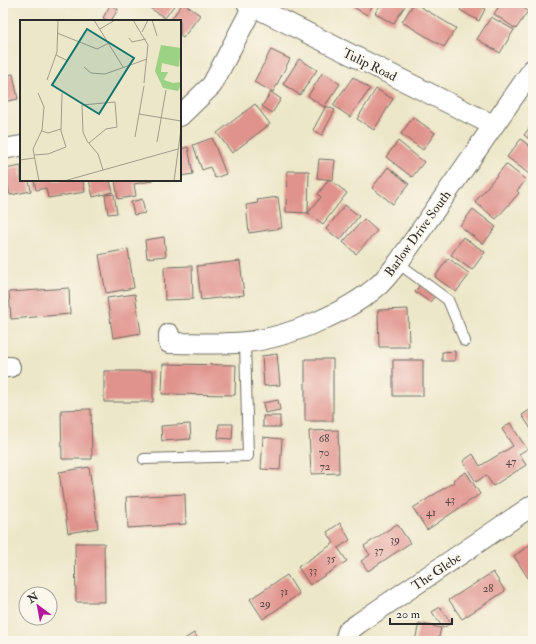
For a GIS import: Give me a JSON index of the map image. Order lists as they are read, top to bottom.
{
  "streets": {
    "street": ["Tulip Road", "Barlow Drive South", "The Glebe"]
  },
  "crossings": [
    ["Tulip Road", "Barlow Drive South"]
  ],
  "house_numbers": [
    "68",
    "70",
    "47",
    "72",
    "43",
    "41",
    "39",
    "37",
    "35",
    "33",
    "28",
    "31",
    "29"
  ],
  "scale_bar": "20 m",
  "north": "top left"
}
